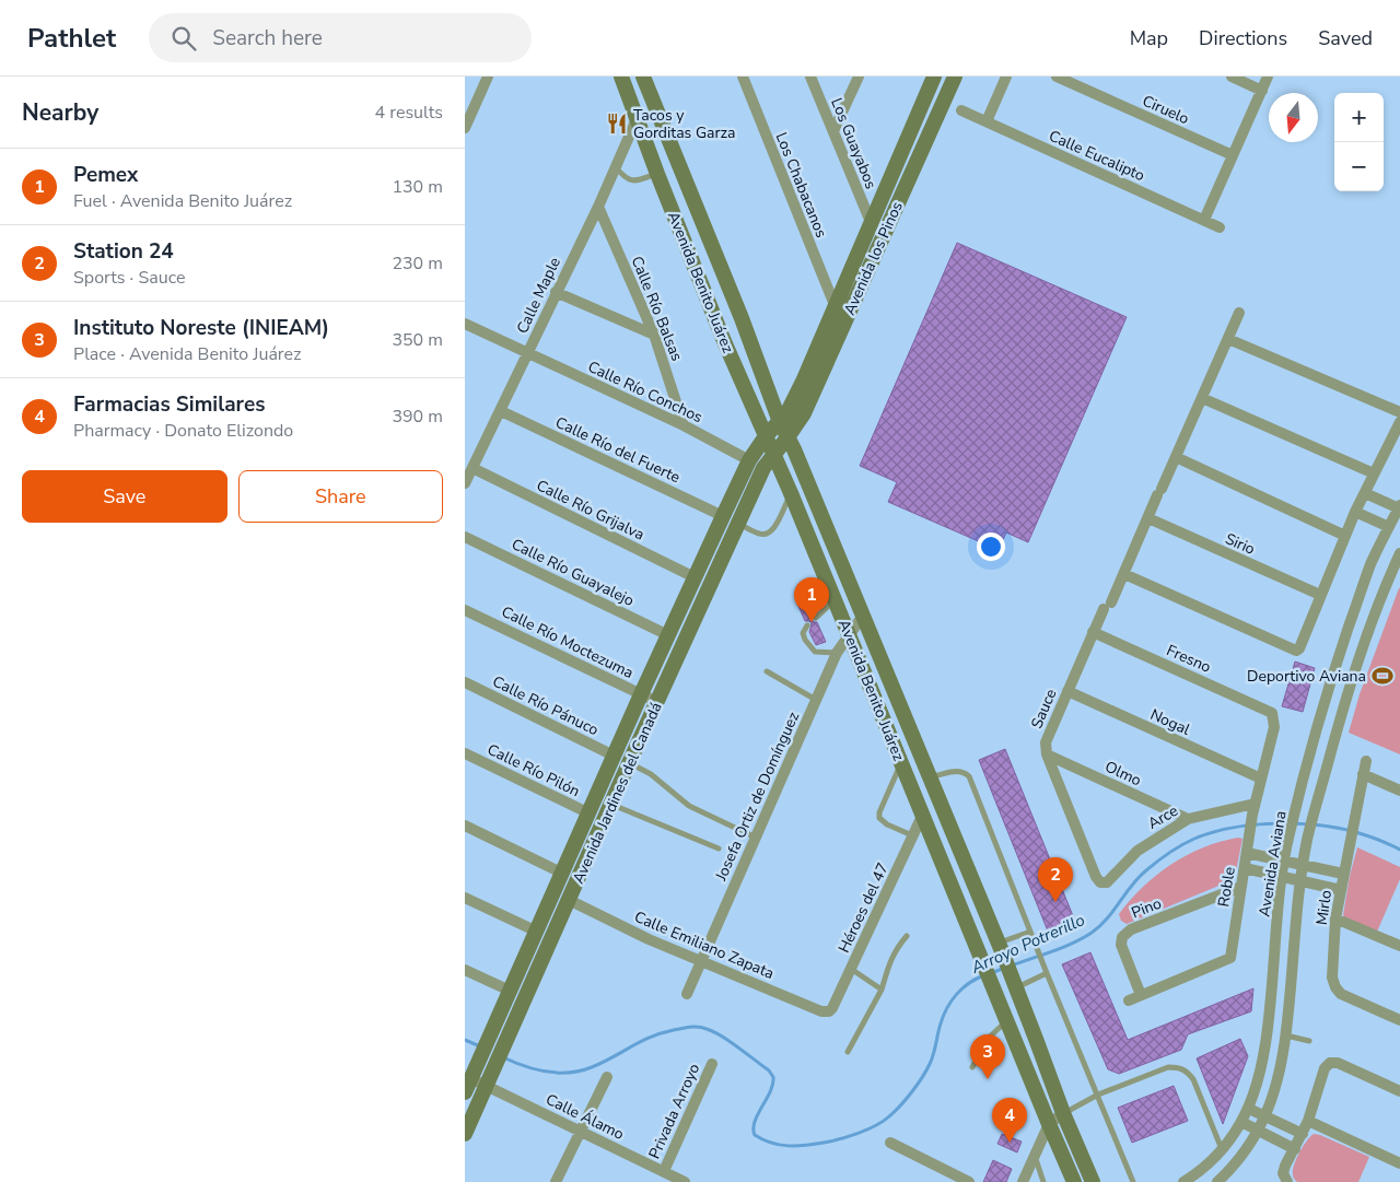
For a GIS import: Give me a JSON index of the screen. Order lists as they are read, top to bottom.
{
  "streets": {
    "street": [
      "Ciruelo",
      "Los Guayabos",
      "Calle Eucalipto",
      "Los Chabacanos",
      "Avenida los Pinos",
      "Avenida Benito Juárez",
      "Calle Maple",
      "Calle Río Balsas",
      "Calle Río Conchos",
      "Calle Río del Fuerte",
      "Calle Río Grijalva",
      "Sirio",
      "Calle Río Guayalejo",
      "Calle Río Moctezuma",
      "Fresno",
      "Calle Río Pánuco",
      "Sauce",
      "Nogal",
      "Calle Río Pilón",
      "Olmo",
      "Avenida Jardines del Canadá",
      "Josefa Ortiz de Domínguez",
      "Arce",
      "Avenida Aviana",
      "Roble",
      "Héroes del 47",
      "Pino",
      "Mirlo",
      "Calle Emiliano Zapata",
      "Privada Arroyo",
      "Calle Álamo"
    ]
  },
  "crossings": [
    ["Los Guayabos", "Avenida los Pinos"],
    ["Los Chabacanos", "Avenida los Pinos"],
    ["Avenida los Pinos", "Avenida Benito Juárez"],
    ["Avenida los Pinos", "Avenida Jardines del Canadá"],
    ["Avenida Benito Juárez", "Calle Maple"],
    ["Avenida Benito Juárez", "Avenida Jardines del Canadá"],
    ["Avenida Benito Juárez", "Josefa Ortiz de Domínguez"],
    ["Avenida Benito Juárez", "Héroes del 47"],
    ["Calle Maple", "Calle Río Balsas"],
    ["Calle Maple", "Calle Río Conchos"],
    ["Calle Maple", "Calle Río del Fuerte"],
    ["Calle Maple", "Calle Río Grijalva"],
    ["Calle Río Balsas", "Calle Río Conchos"],
    ["Calle Río Conchos", "Avenida Jardines del Canadá"],
    ["Calle Río del Fuerte", "Avenida Jardines del Canadá"],
    ["Calle Río Grijalva", "Avenida Jardines del Canadá"],
    ["Sirio", "Sauce"],
    ["Calle Río Guayalejo", "Avenida Jardines del Canadá"],
    ["Calle Río Moctezuma", "Avenida Jardines del Canadá"],
    ["Fresno", "Sauce"],
    ["Fresno", "Roble"],
    ["Calle Río Pánuco", "Avenida Jardines del Canadá"],
    ["Sauce", "Nogal"],
    ["Sauce", "Olmo"],
    ["Sauce", "Arce"],
    ["Nogal", "Roble"],
    ["Calle Río Pilón", "Avenida Jardines del Canadá"],
    ["Olmo", "Arce"],
    ["Avenida Jardines del Canadá", "Calle Emiliano Zapata"],
    ["Avenida Jardines del Canadá", "Calle Álamo"],
    ["Josefa Ortiz de Domínguez", "Calle Emiliano Zapata"],
    ["Arce", "Roble"],
    ["Roble", "Pino"],
    ["Héroes del 47", "Calle Emiliano Zapata"],
    ["Privada Arroyo", "Calle Álamo"]
  ],
  "water": ["Arroyo Potrerillo"],
  "places": {
    "restaurant": ["Tacos y Gorditas Garza"],
    "sports": ["Deportivo Aviana"]
  },
  "north": "bottom",
  "page": {
    "header": "Pathlet",
    "search": "Search here",
    "nav": ["Map", "Directions", "Saved"],
    "heading": ["Nearby", "4 results"],
    "map_buttons": ["+", "−"],
    "list": [
      {
        "mark": "1",
        "name": "Pemex",
        "note": "Fuel · Avenida Benito Juárez",
        "value": "130 m"
      },
      {
        "mark": "2",
        "name": "Station 24",
        "note": "Sports · Sauce",
        "value": "230 m"
      },
      {
        "mark": "3",
        "name": "Instituto Noreste (INIEAM)",
        "note": "Place · Avenida Benito Juárez",
        "value": "350 m"
      },
      {
        "mark": "4",
        "name": "Farmacias Similares",
        "note": "Pharmacy · Donato Elizondo",
        "value": "390 m"
      }
    ],
    "buttons": ["Save", "Share"],
    "pins": [
      "1",
      "2",
      "3",
      "4"
    ]
  }
}
